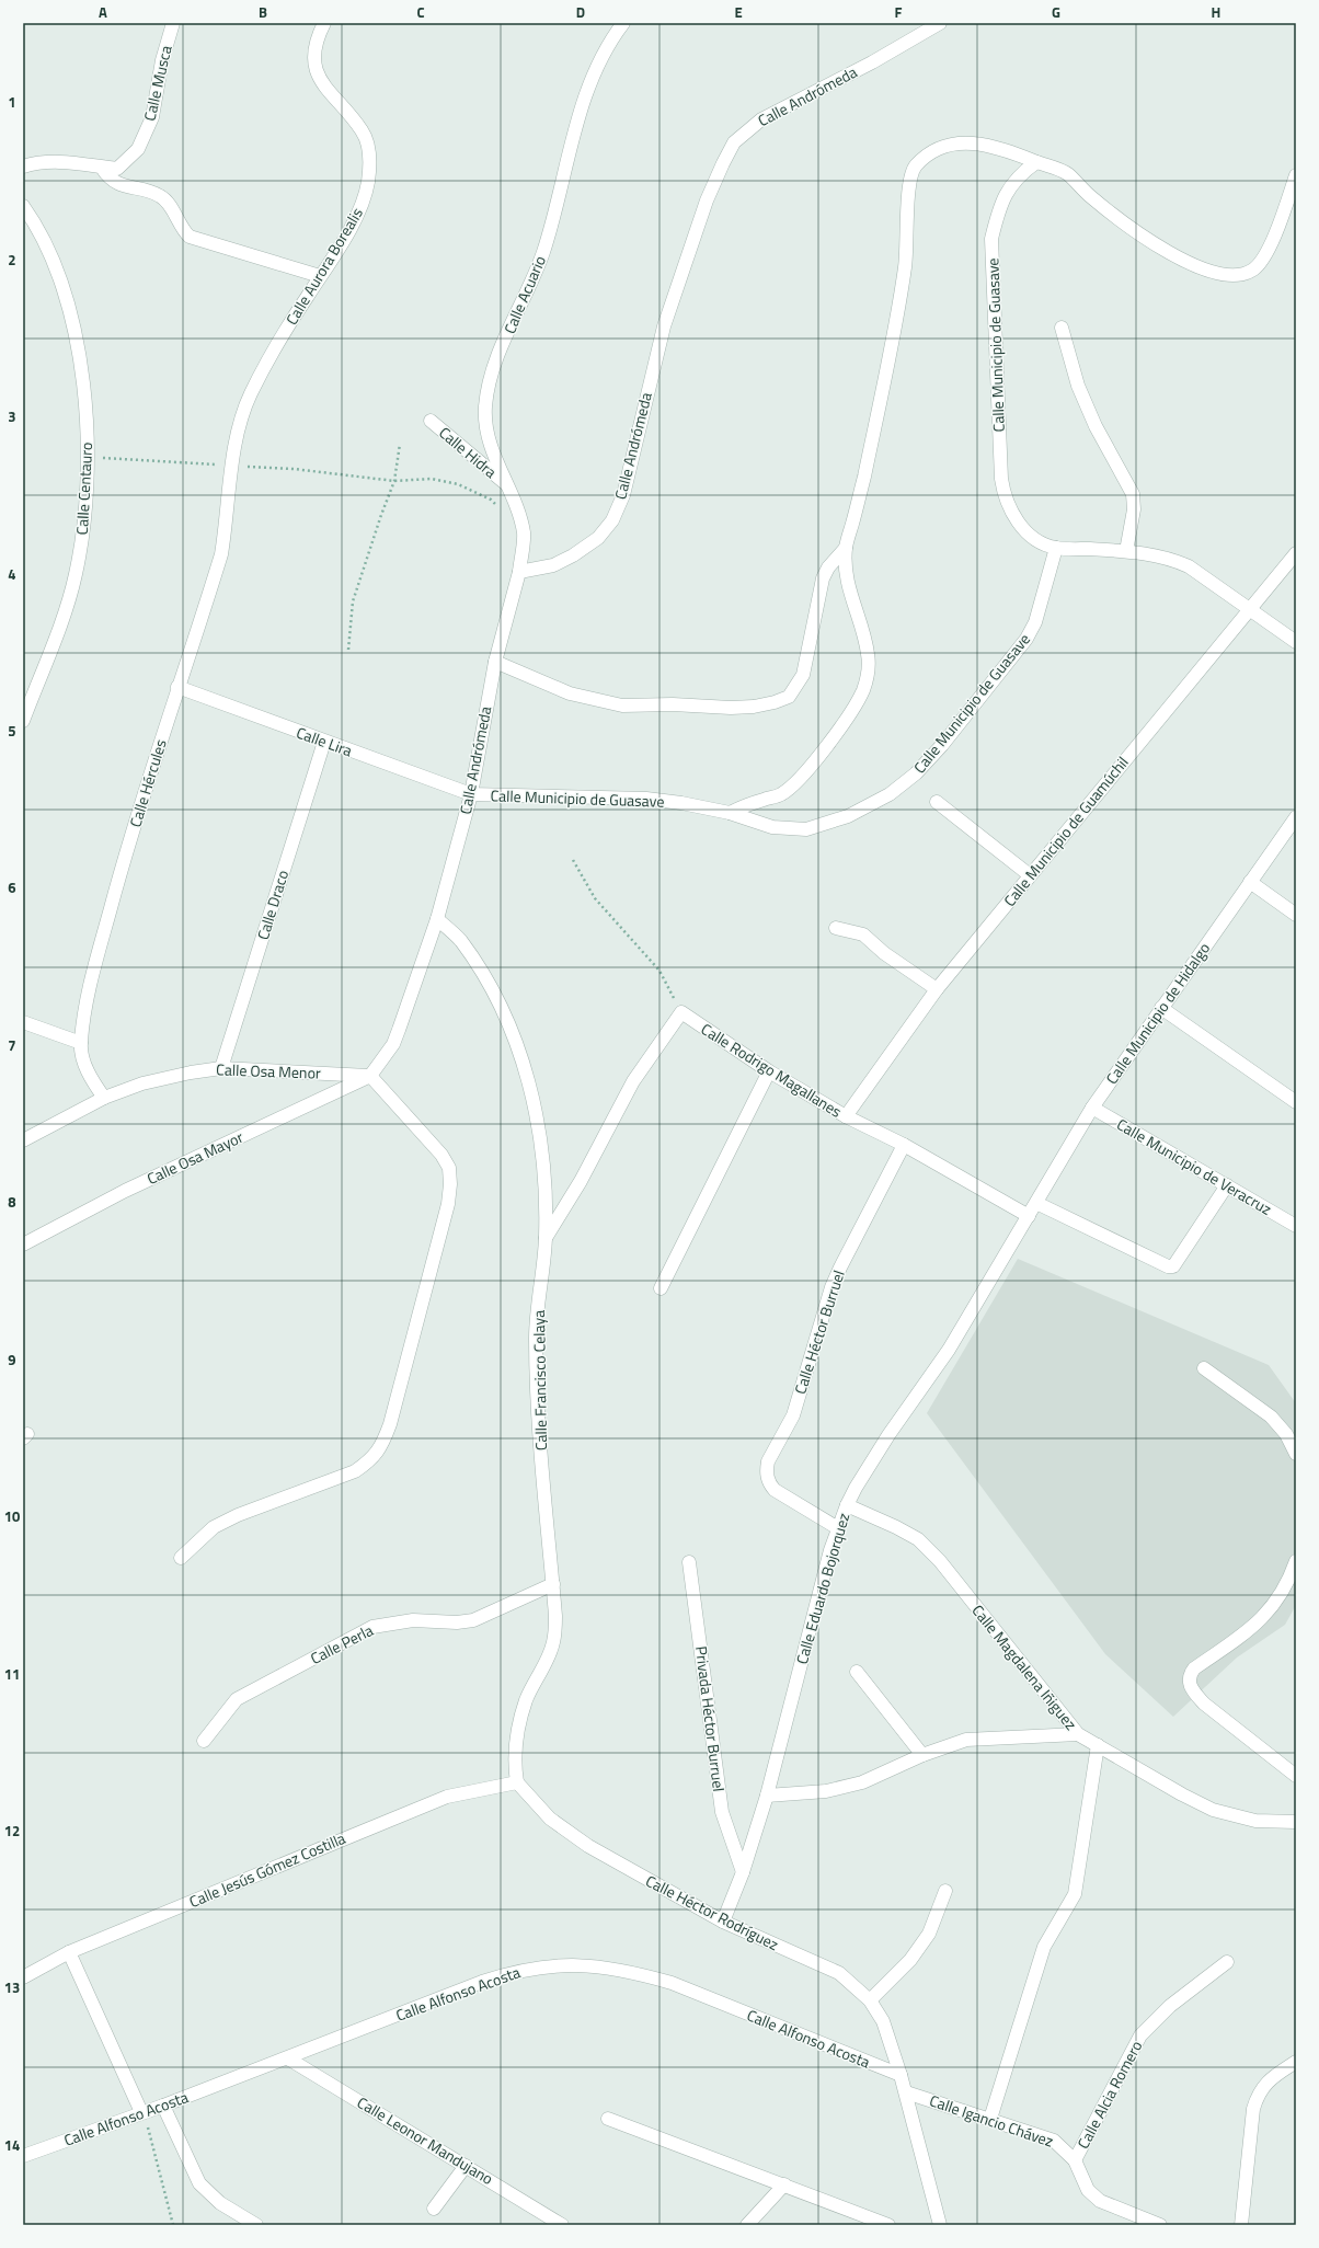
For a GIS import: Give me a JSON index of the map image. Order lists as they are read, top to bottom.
{
  "streets": {
    "street": [
      "Calle Musca",
      "Calle Andrómeda",
      "Calle Aurora Borealis",
      "Calle Acuario",
      "Calle Municipio de Guasave",
      "Calle Hidra",
      "Calle Centauro",
      "Calle Lira",
      "Calle Hércules",
      "Calle Municipio de Guamúchil",
      "Calle Draco",
      "Calle Municipio de Hidalgo",
      "Calle Rodrigo Magallanes",
      "Calle Osa Menor",
      "Calle Osa Mayor",
      "Calle Municipio de Veracruz",
      "Calle Héctor Burruel",
      "Calle Francisco Celaya",
      "Calle Eduardo Bojorquez",
      "Calle Perla",
      "Calle Magdalena Iñiguez",
      "Privada Héctor Burruel",
      "Calle Jesús Gómez Costilla",
      "Calle Héctor Rodríguez",
      "Calle Alfonso Acosta",
      "Calle Alcia Romero",
      "Calle Igancio Chávez",
      "Calle Leonor Mandujano"
    ]
  },
  "crossings": [
    ["Calle Andrómeda", "Calle Acuario"],
    ["Calle Andrómeda", "Calle Municipio de Guasave"],
    ["Calle Andrómeda", "Calle Lira"],
    ["Calle Andrómeda", "Calle Osa Menor"],
    ["Calle Andrómeda", "Calle Osa Mayor"],
    ["Calle Andrómeda", "Calle Francisco Celaya"],
    ["Calle Aurora Borealis", "Calle Hércules"],
    ["Calle Acuario", "Calle Hidra"],
    ["Calle Municipio de Guasave", "Calle Lira"],
    ["Calle Lira", "Calle Hércules"],
    ["Calle Lira", "Calle Draco"],
    ["Calle Hércules", "Calle Osa Menor"],
    ["Calle Municipio de Guamúchil", "Calle Rodrigo Magallanes"],
    ["Calle Draco", "Calle Osa Menor"],
    ["Calle Municipio de Hidalgo", "Calle Rodrigo Magallanes"],
    ["Calle Municipio de Hidalgo", "Calle Municipio de Veracruz"],
    ["Calle Municipio de Hidalgo", "Calle Eduardo Bojorquez"],
    ["Calle Rodrigo Magallanes", "Calle Héctor Burruel"],
    ["Calle Rodrigo Magallanes", "Calle Eduardo Bojorquez"],
    ["Calle Osa Menor", "Calle Osa Mayor"],
    ["Calle Héctor Burruel", "Calle Eduardo Bojorquez"],
    ["Calle Francisco Celaya", "Calle Perla"],
    ["Calle Francisco Celaya", "Calle Jesús Gómez Costilla"],
    ["Calle Francisco Celaya", "Calle Héctor Rodríguez"],
    ["Calle Eduardo Bojorquez", "Calle Magdalena Iñiguez"],
    ["Calle Eduardo Bojorquez", "Privada Héctor Burruel"],
    ["Calle Eduardo Bojorquez", "Calle Héctor Rodríguez"],
    ["Calle Jesús Gómez Costilla", "Calle Héctor Rodríguez"],
    ["Calle Héctor Rodríguez", "Calle Alfonso Acosta"],
    ["Calle Alfonso Acosta", "Calle Leonor Mandujano"],
    ["Calle Alcia Romero", "Calle Igancio Chávez"]
  ],
  "grid": {
    "columns": [
      "A",
      "B",
      "C",
      "D",
      "E",
      "F",
      "G",
      "H"
    ],
    "rows": [
      "1",
      "2",
      "3",
      "4",
      "5",
      "6",
      "7",
      "8",
      "9",
      "10",
      "11",
      "12",
      "13",
      "14"
    ]
  }
}
